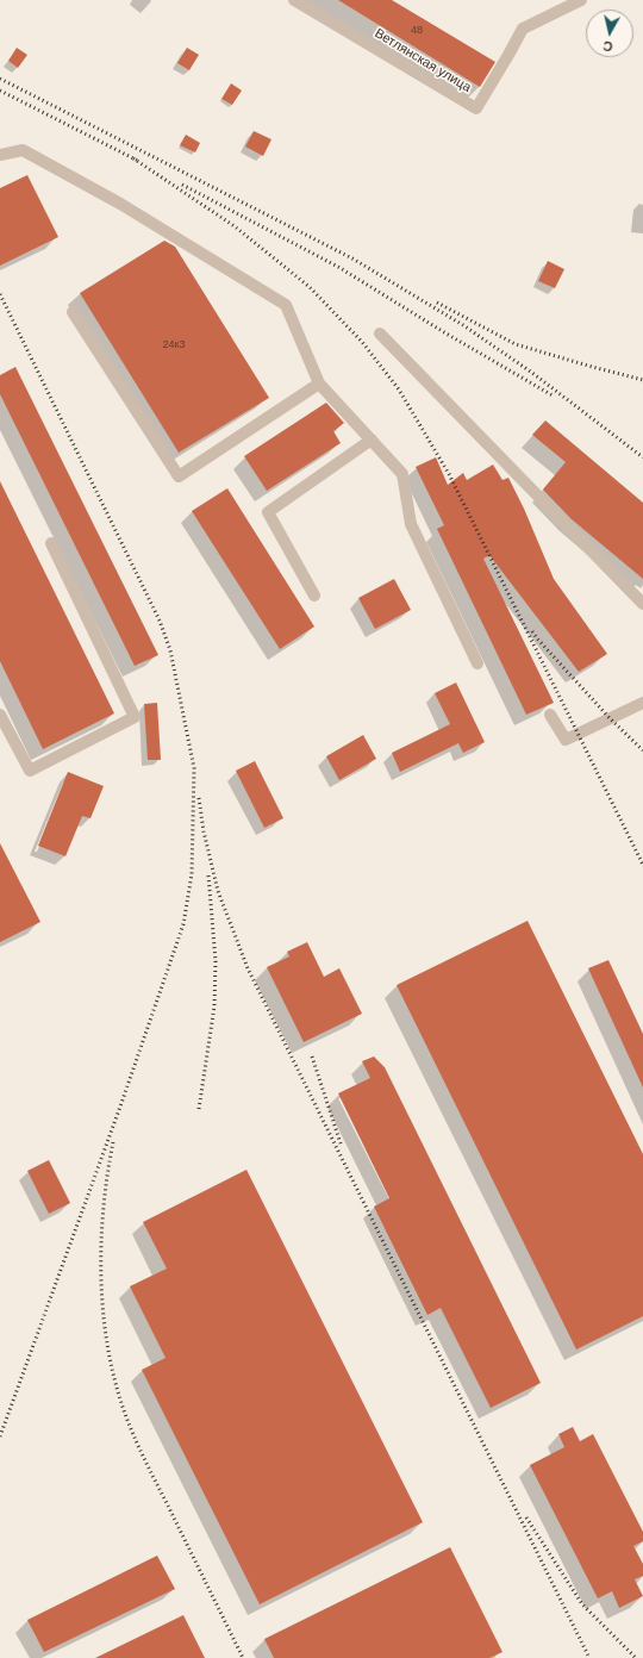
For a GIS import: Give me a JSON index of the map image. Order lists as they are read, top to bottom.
{
  "streets": {
    "street": ["Ветлянская улица"]
  },
  "house_numbers": ["48", "24к3"],
  "north": "bottom"
}
